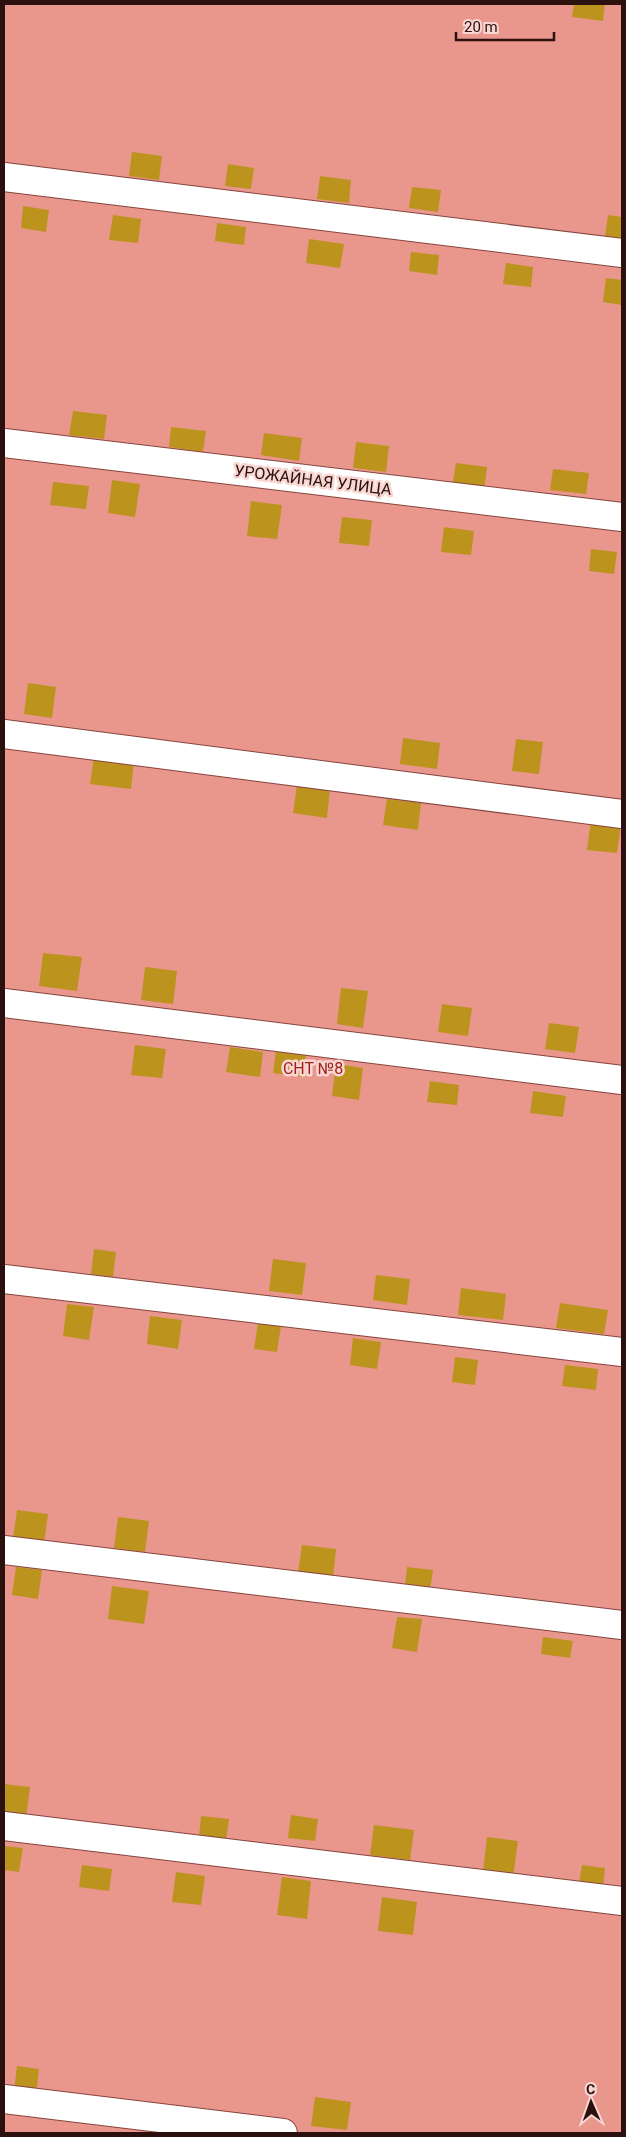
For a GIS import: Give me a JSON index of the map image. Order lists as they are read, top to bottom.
{
  "streets": {
    "street": ["УРОЖАЙНАЯ УЛИЦА"]
  },
  "parks": ["СНТ №8"],
  "scale_bar": "20 m",
  "north": "top"
}
